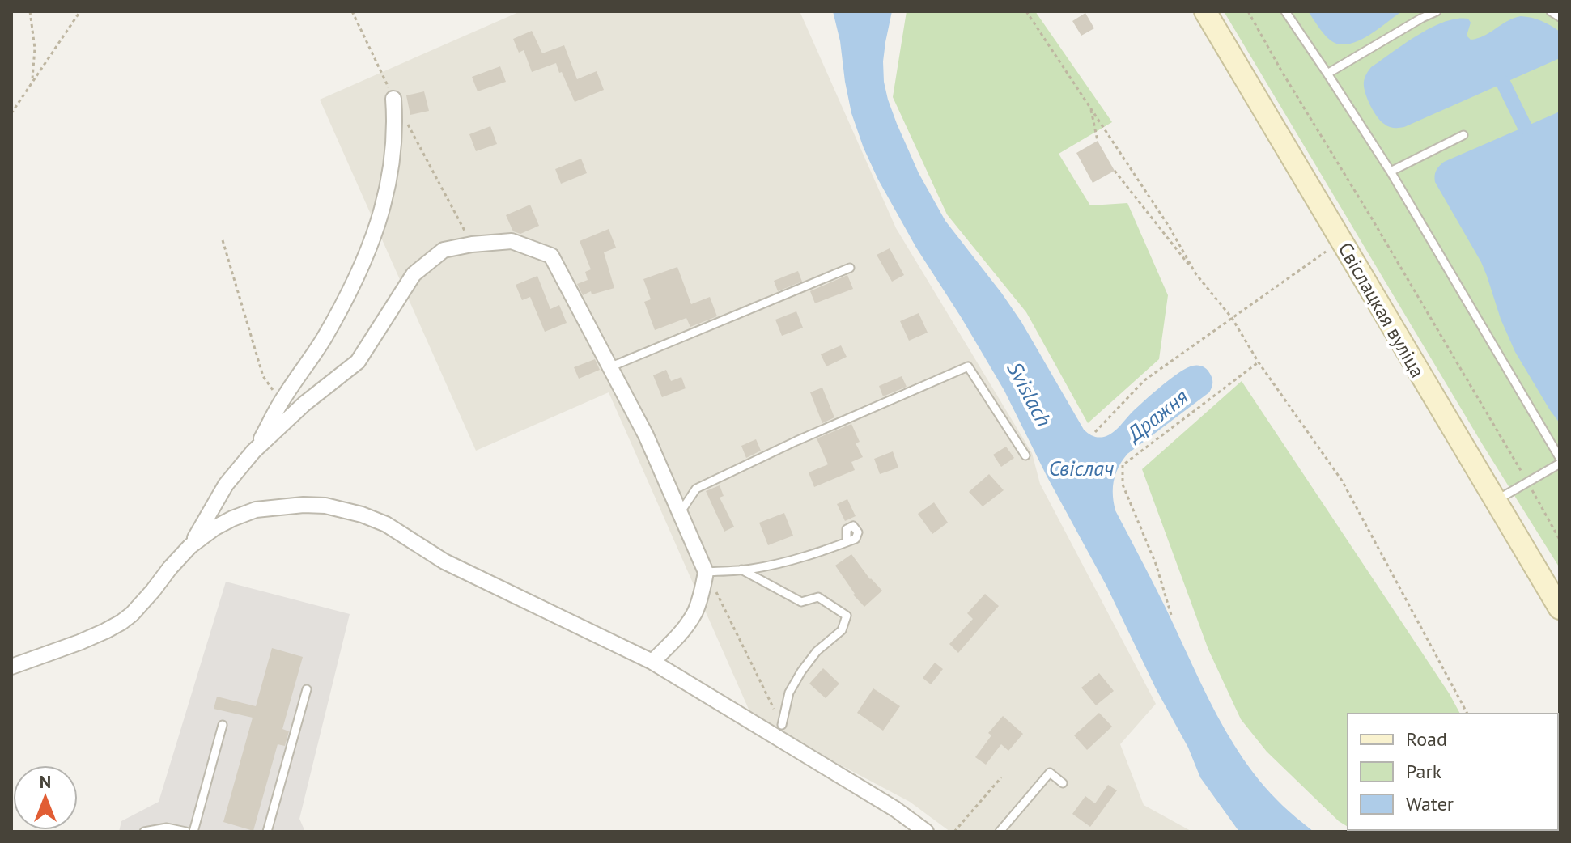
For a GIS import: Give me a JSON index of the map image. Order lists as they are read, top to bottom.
{
  "streets": {
    "main road": ["Свіслацкая вуліца"]
  },
  "water": ["Svislach", "Дражня", "Свіслач"],
  "legend": ["Road", "Park", "Water"],
  "north": "top"
}
